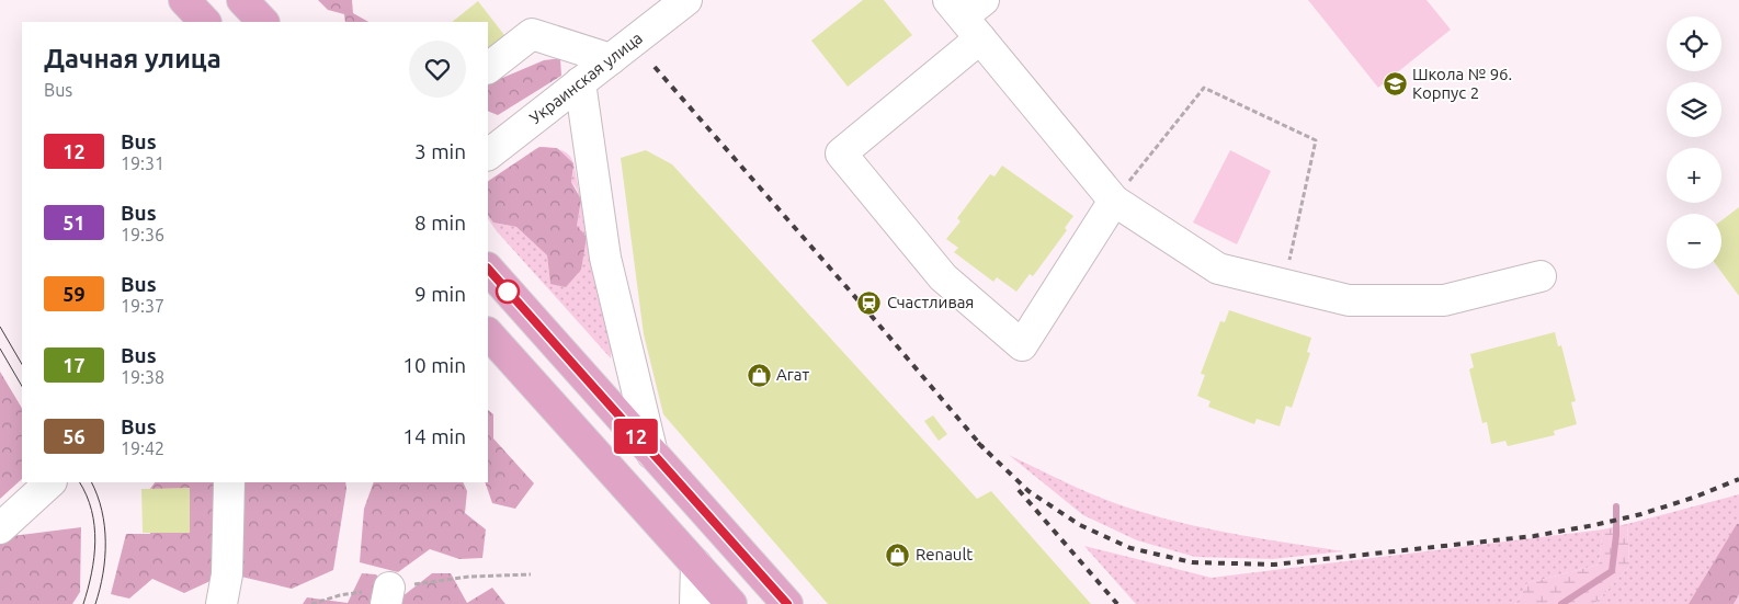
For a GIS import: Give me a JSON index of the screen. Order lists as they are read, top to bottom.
{
  "streets": {
    "street": ["Украинская улица"]
  },
  "places": {
    "school or university": ["Школа № 96. Корпус 2"],
    "station": ["Счастливая"],
    "shop": ["Агат", "Renault"]
  },
  "lines": ["bus line 12"],
  "page": {
    "on_map": "12",
    "map_buttons": ["+", "−"],
    "heading": ["Дачная улица", "Bus"],
    "list": [
      {
        "mark": "12",
        "name": "Bus",
        "note": "19:31",
        "value": "3 min"
      },
      {
        "mark": "51",
        "name": "Bus",
        "note": "19:36",
        "value": "8 min"
      },
      {
        "mark": "59",
        "name": "Bus",
        "note": "19:37",
        "value": "9 min"
      },
      {
        "mark": "17",
        "name": "Bus",
        "note": "19:38",
        "value": "10 min"
      },
      {
        "mark": "56",
        "name": "Bus",
        "note": "19:42",
        "value": "14 min"
      }
    ]
  }
}
